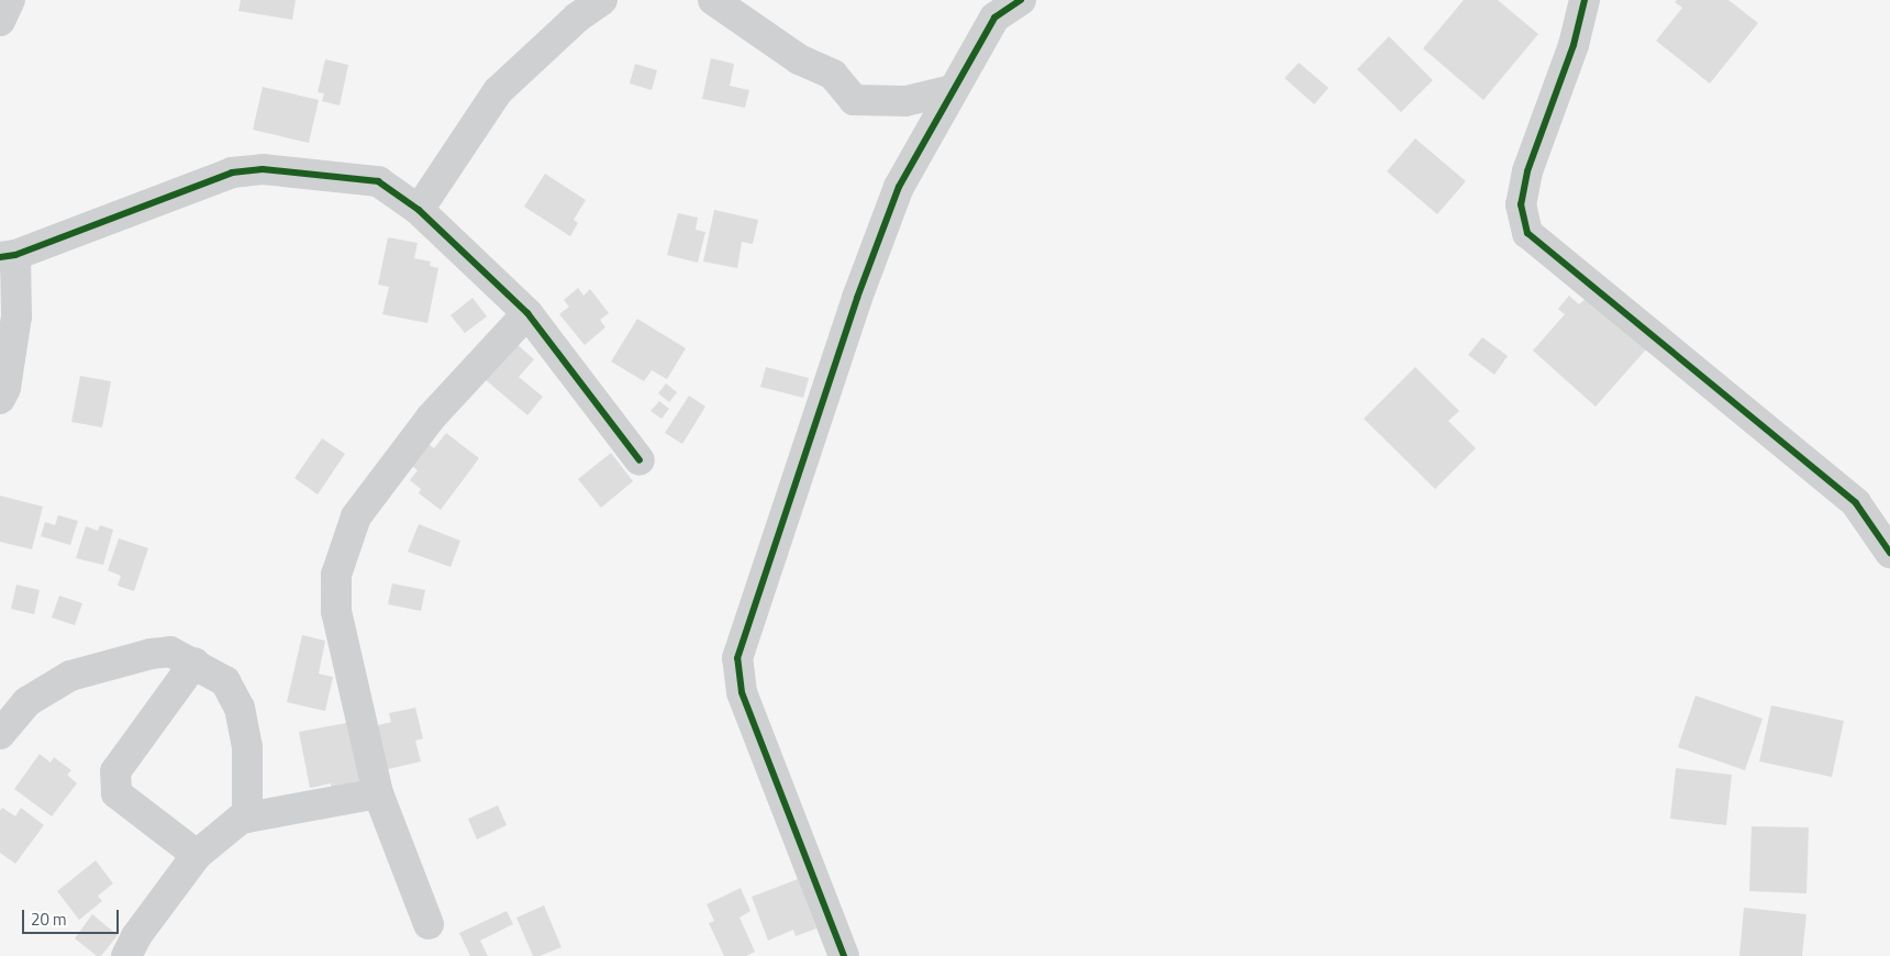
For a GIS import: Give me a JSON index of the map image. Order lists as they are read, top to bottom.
{
  "scale_bar": "20 m"
}
